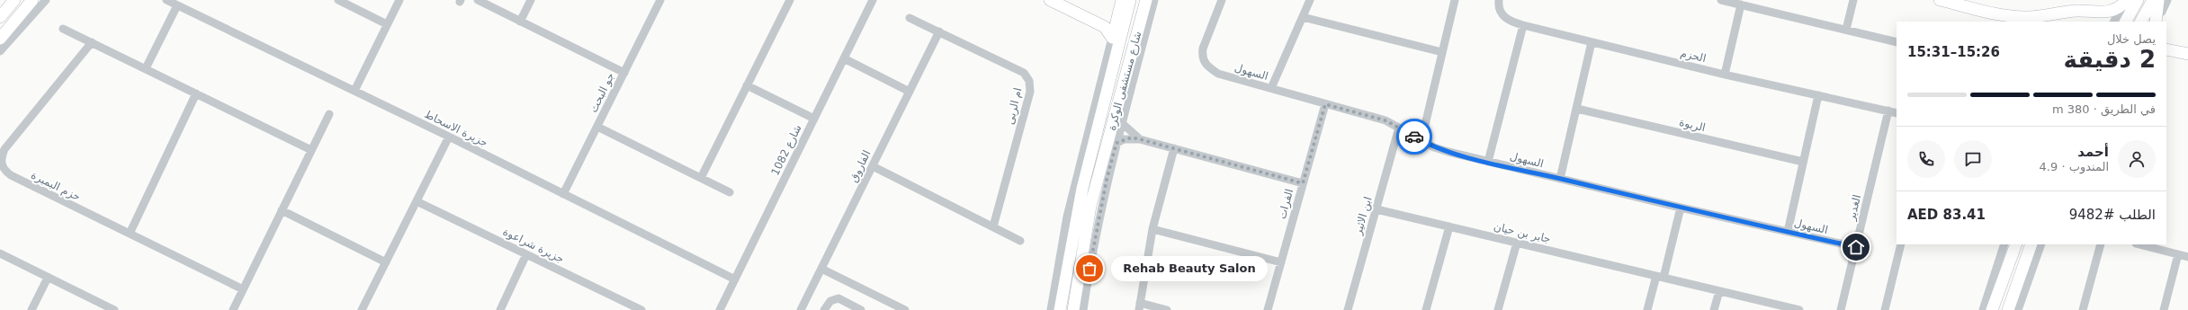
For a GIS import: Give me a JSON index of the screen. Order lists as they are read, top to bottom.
{
  "streets": {
    "street": [
      "الحزم",
      "السهول",
      "شارع مستشفى الوكرة",
      "جو البحث",
      "ام الربى",
      "الربوة",
      "جزيرة الاسحاط",
      "شارع 1082",
      "الفاروق",
      "حزم البمبرة",
      "الفرات",
      "الغدير",
      "ابن الاثير",
      "جابر بن حيان",
      "جزيرة شراعوة"
    ]
  },
  "crossings": [
    ["الحزم", "الغدير"],
    ["السهول", "الفرات"],
    ["السهول", "الغدير"],
    ["السهول", "ابن الاثير"],
    ["جو البحث", "جزيرة الاسحاط"],
    ["ام الربى", "الفاروق"],
    ["جزيرة الاسحاط", "شارع 1082"],
    ["ابن الاثير", "جابر بن حيان"]
  ],
  "places": ["Rehab Beauty Salon"],
  "page": {
    "heading": ["2 دقيقة", "يصل خلال", "15:26–15:31"],
    "panel": [
      "أحمد",
      "المندوب · 4.9",
      "الطلب #9482",
      "AED 83.41"
    ],
    "bar": "في الطريق · 380 m",
    "bubble": "Rehab Beauty Salon"
  }
}
